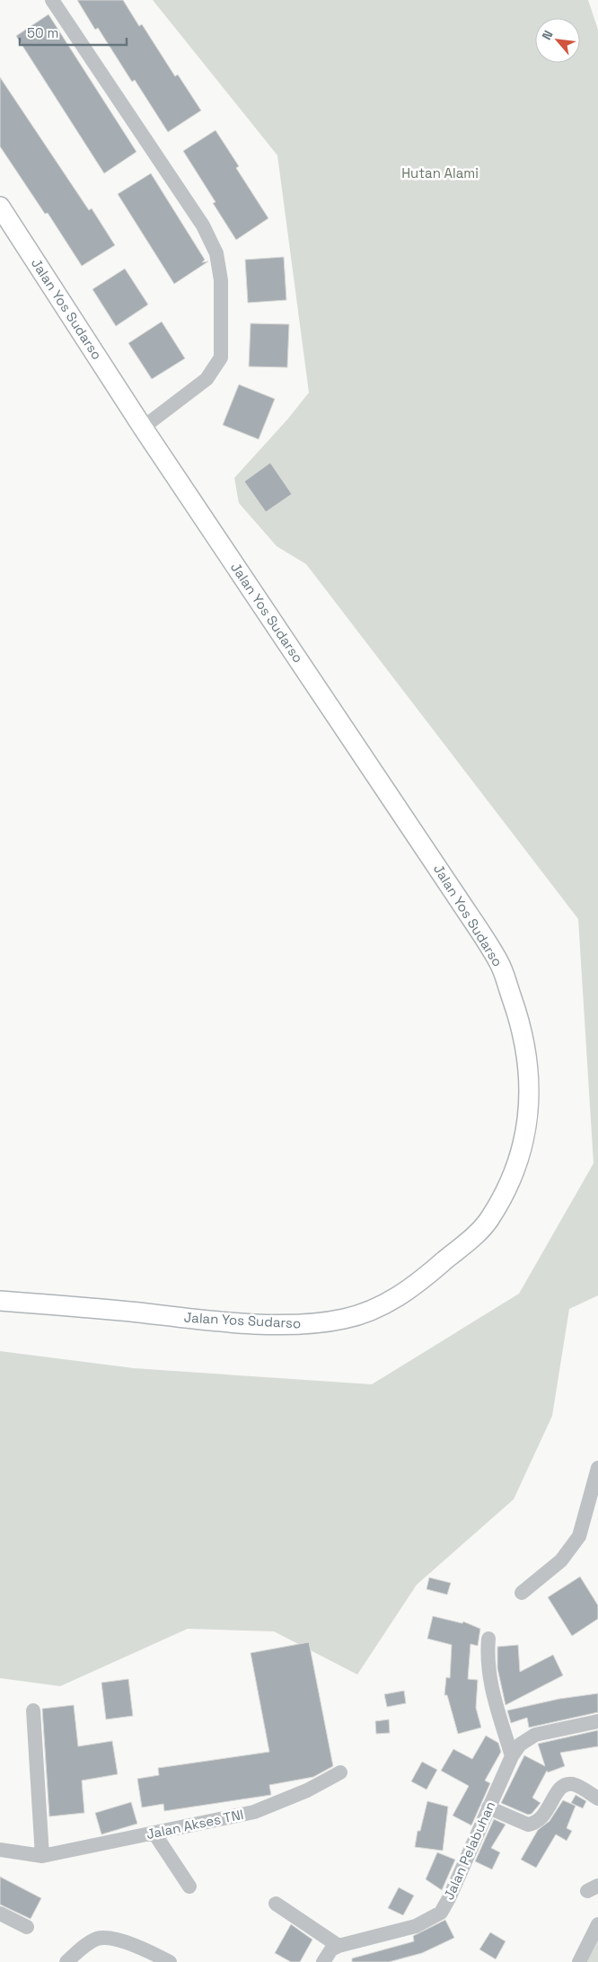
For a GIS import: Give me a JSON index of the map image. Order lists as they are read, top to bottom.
{
  "streets": {
    "main road": ["Jalan Yos Sudarso"],
    "street": ["Jalan Akses TNI", "Jalan Pelabuhan"]
  },
  "parks": ["Hutan Alami"],
  "scale_bar": "50 m",
  "north": "top left"
}
